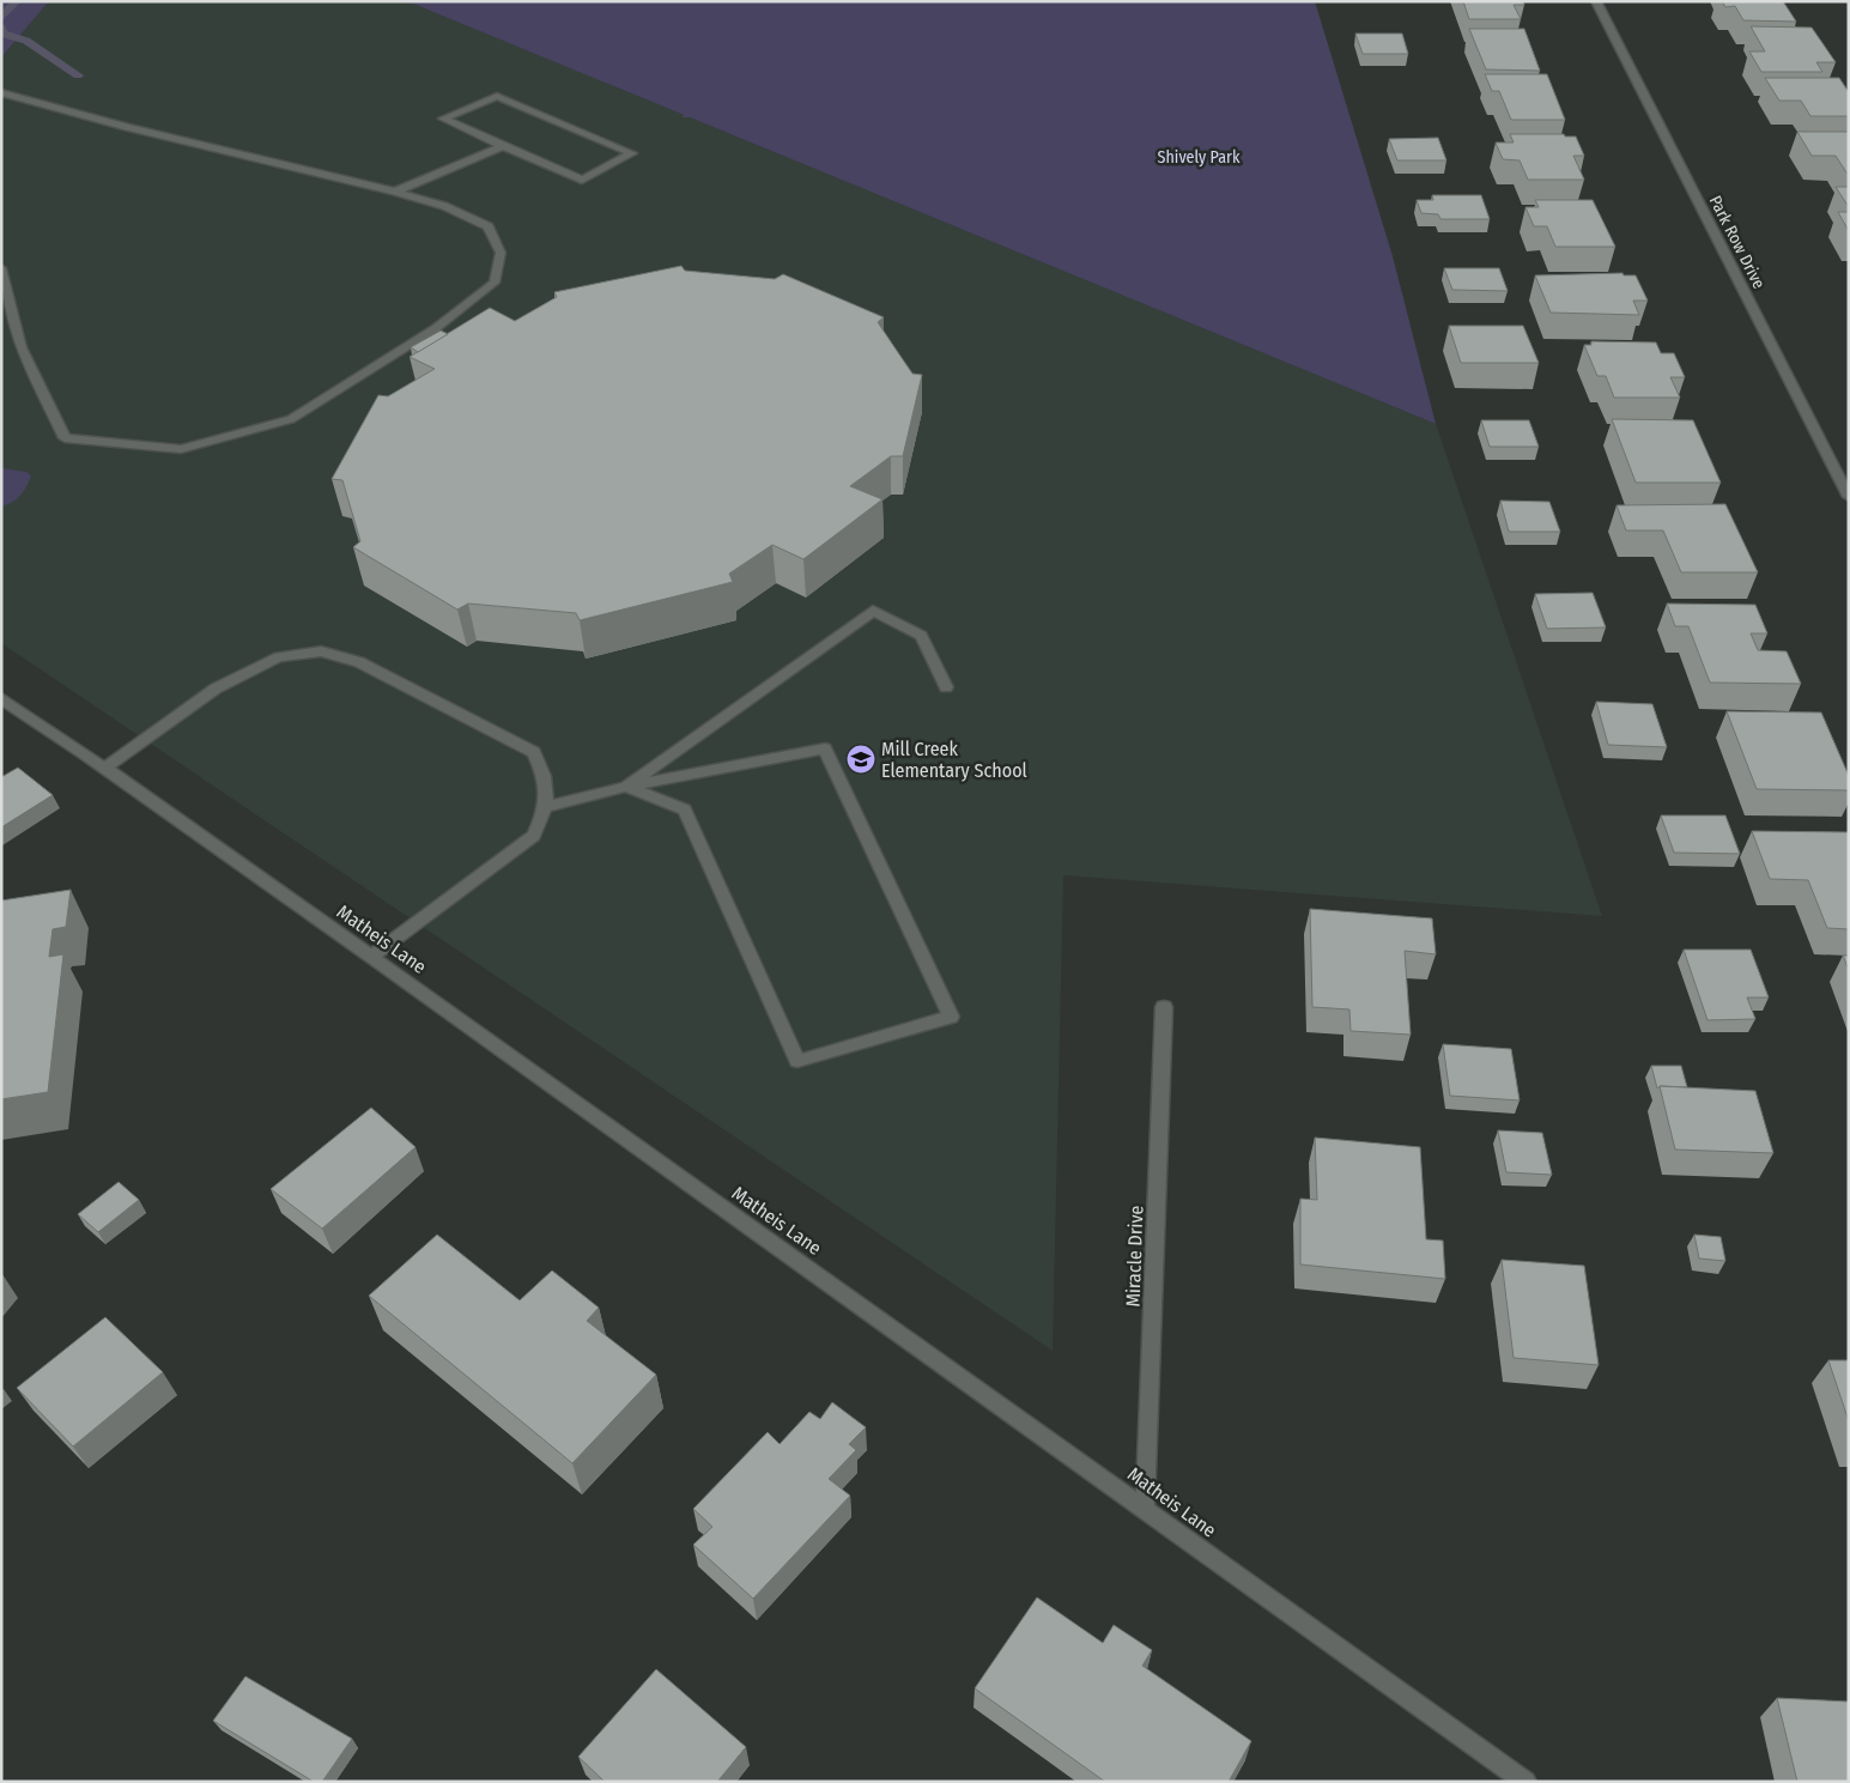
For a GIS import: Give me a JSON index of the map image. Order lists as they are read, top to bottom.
{
  "streets": {
    "street": ["Park Row Drive", "Matheis Lane", "Miracle Drive"]
  },
  "crossings": [
    ["Matheis Lane", "Miracle Drive"]
  ],
  "parks": ["Shively Park"],
  "places": {
    "school or university": ["Mill Creek Elementary School"]
  }
}
